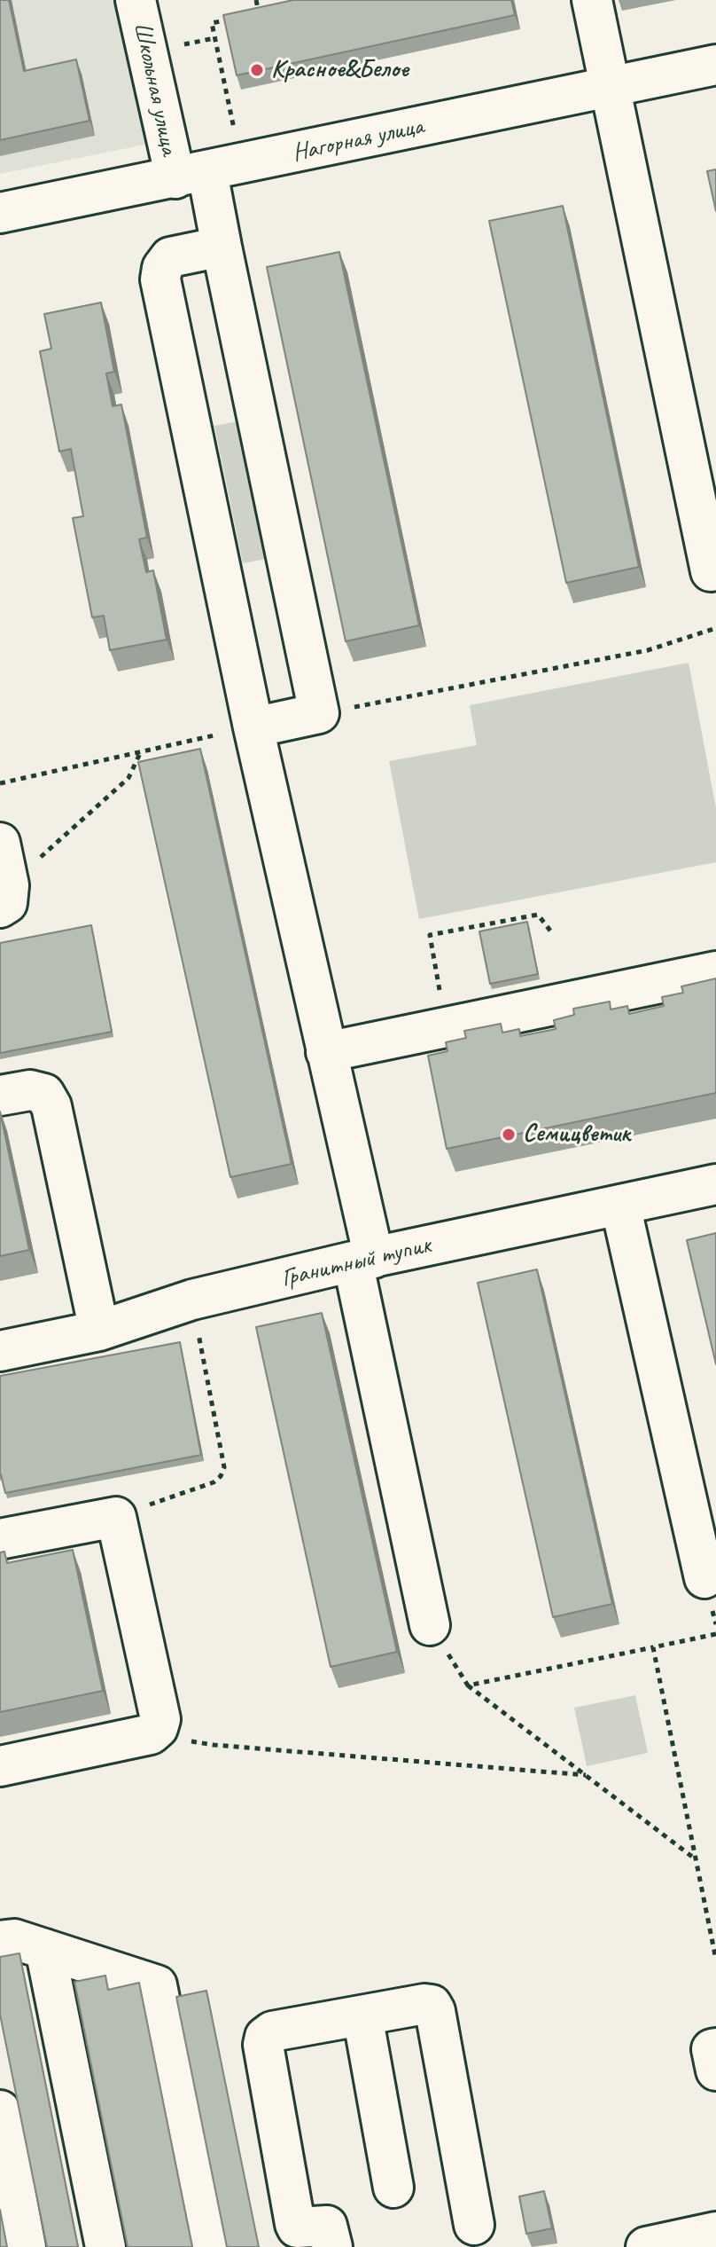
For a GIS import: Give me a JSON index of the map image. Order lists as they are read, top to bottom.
{
  "streets": {
    "street": ["Школьная улица", "Нагорная улица", "Гранитный тупик"]
  },
  "crossings": [
    ["Школьная улица", "Нагорная улица"]
  ],
  "places": ["Красное&Белое", "Семицветик"]
}
